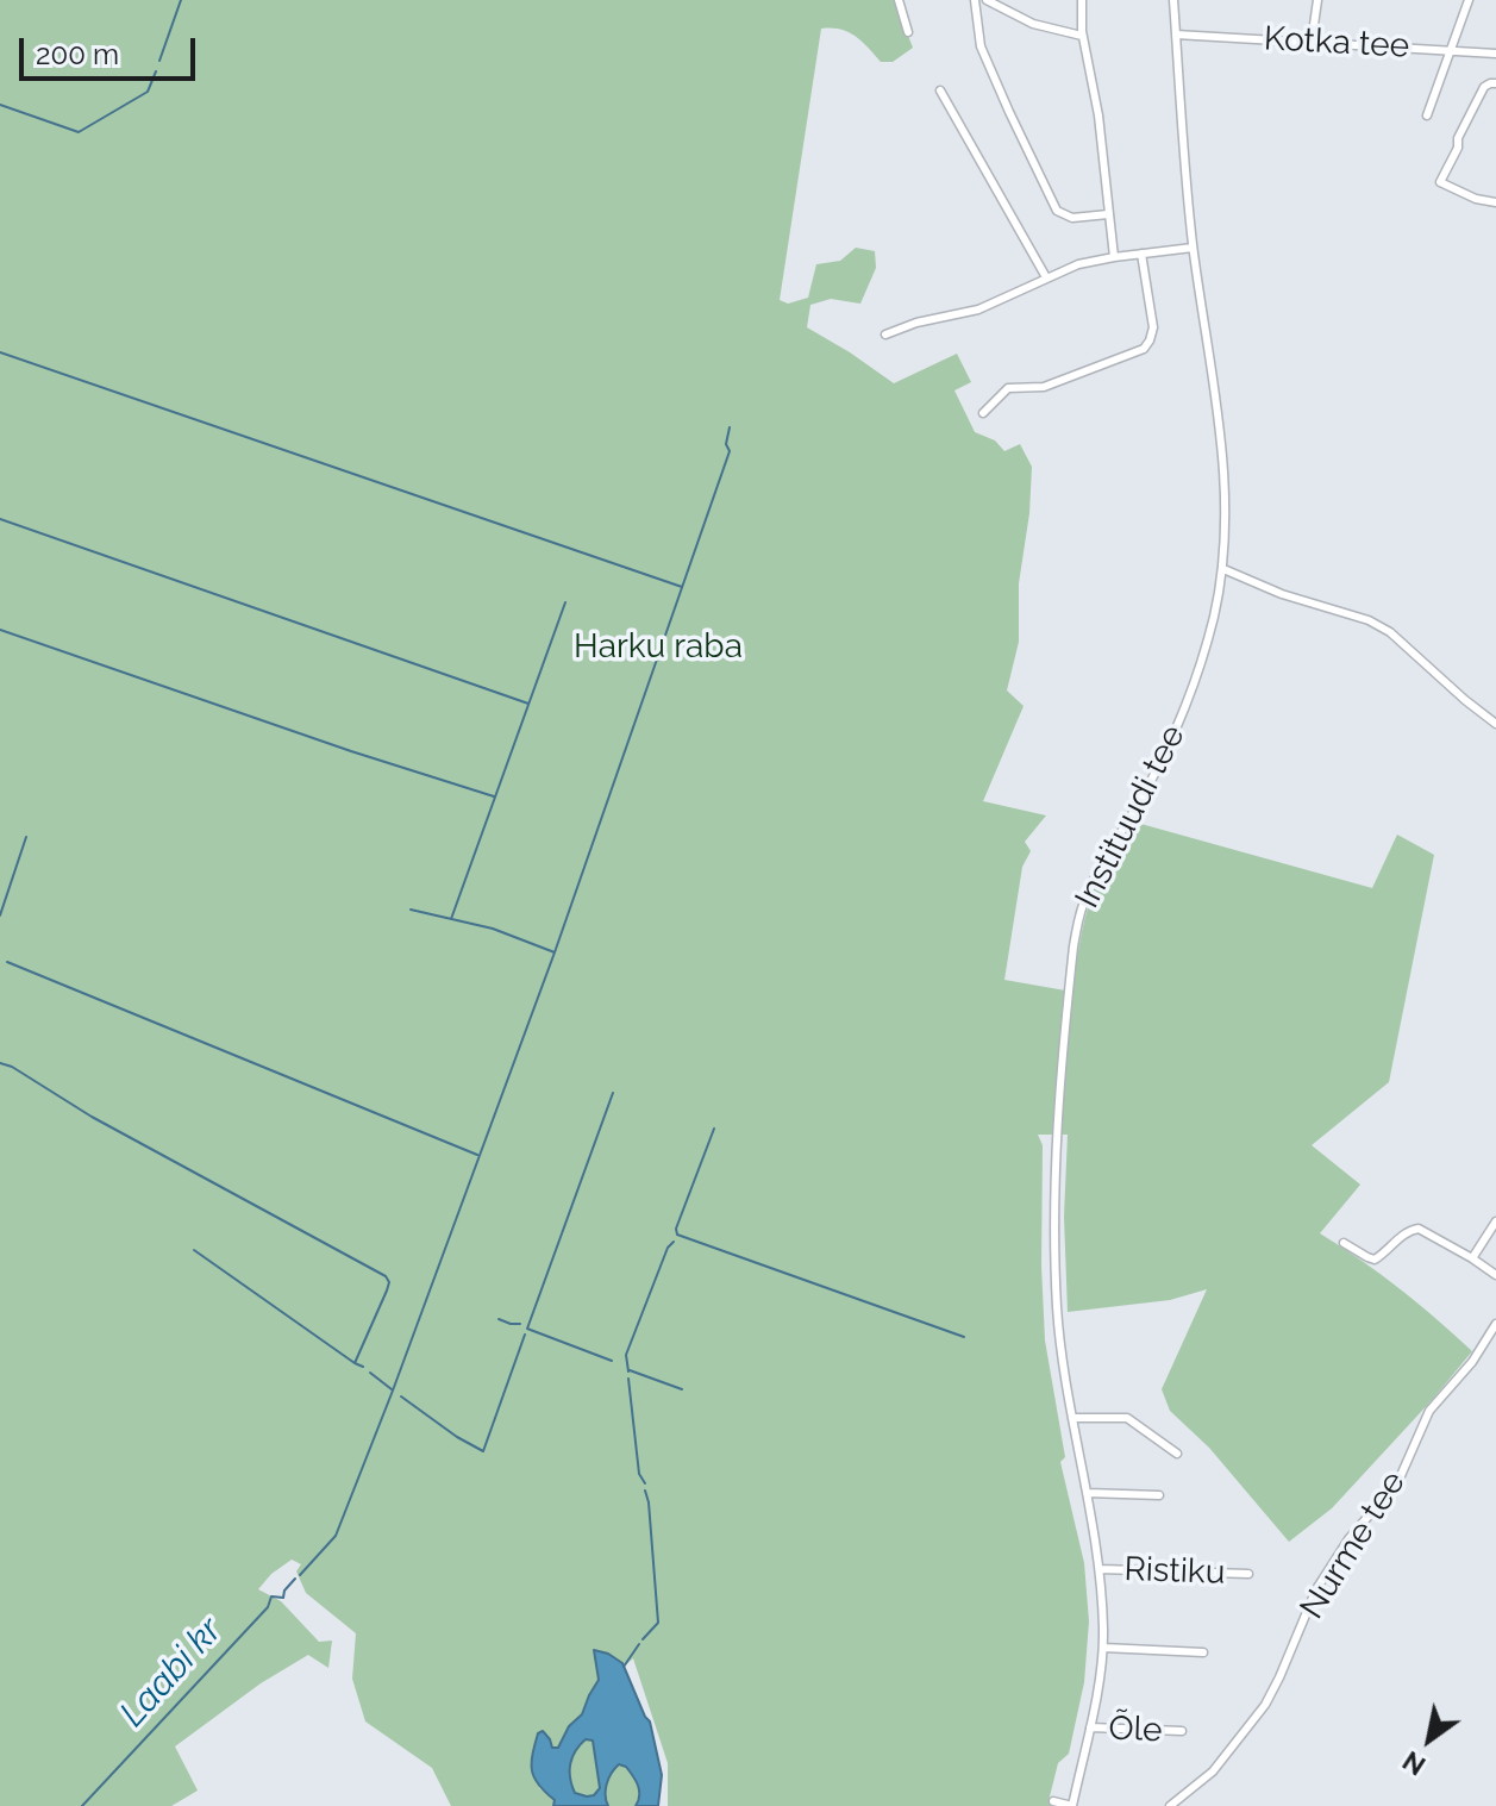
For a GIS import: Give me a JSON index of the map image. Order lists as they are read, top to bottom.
{
  "streets": {
    "street": [
      "Kotka tee",
      "Instituudi tee",
      "Nurme tee",
      "Ristiku",
      "Õle"
    ]
  },
  "crossings": [
    ["Kotka tee", "Instituudi tee"],
    ["Instituudi tee", "Ristiku"],
    ["Instituudi tee", "Õle"]
  ],
  "water": ["Laabi kr"],
  "parks": ["Harku raba"],
  "scale_bar": "200 m",
  "north": "bottom left"
}
